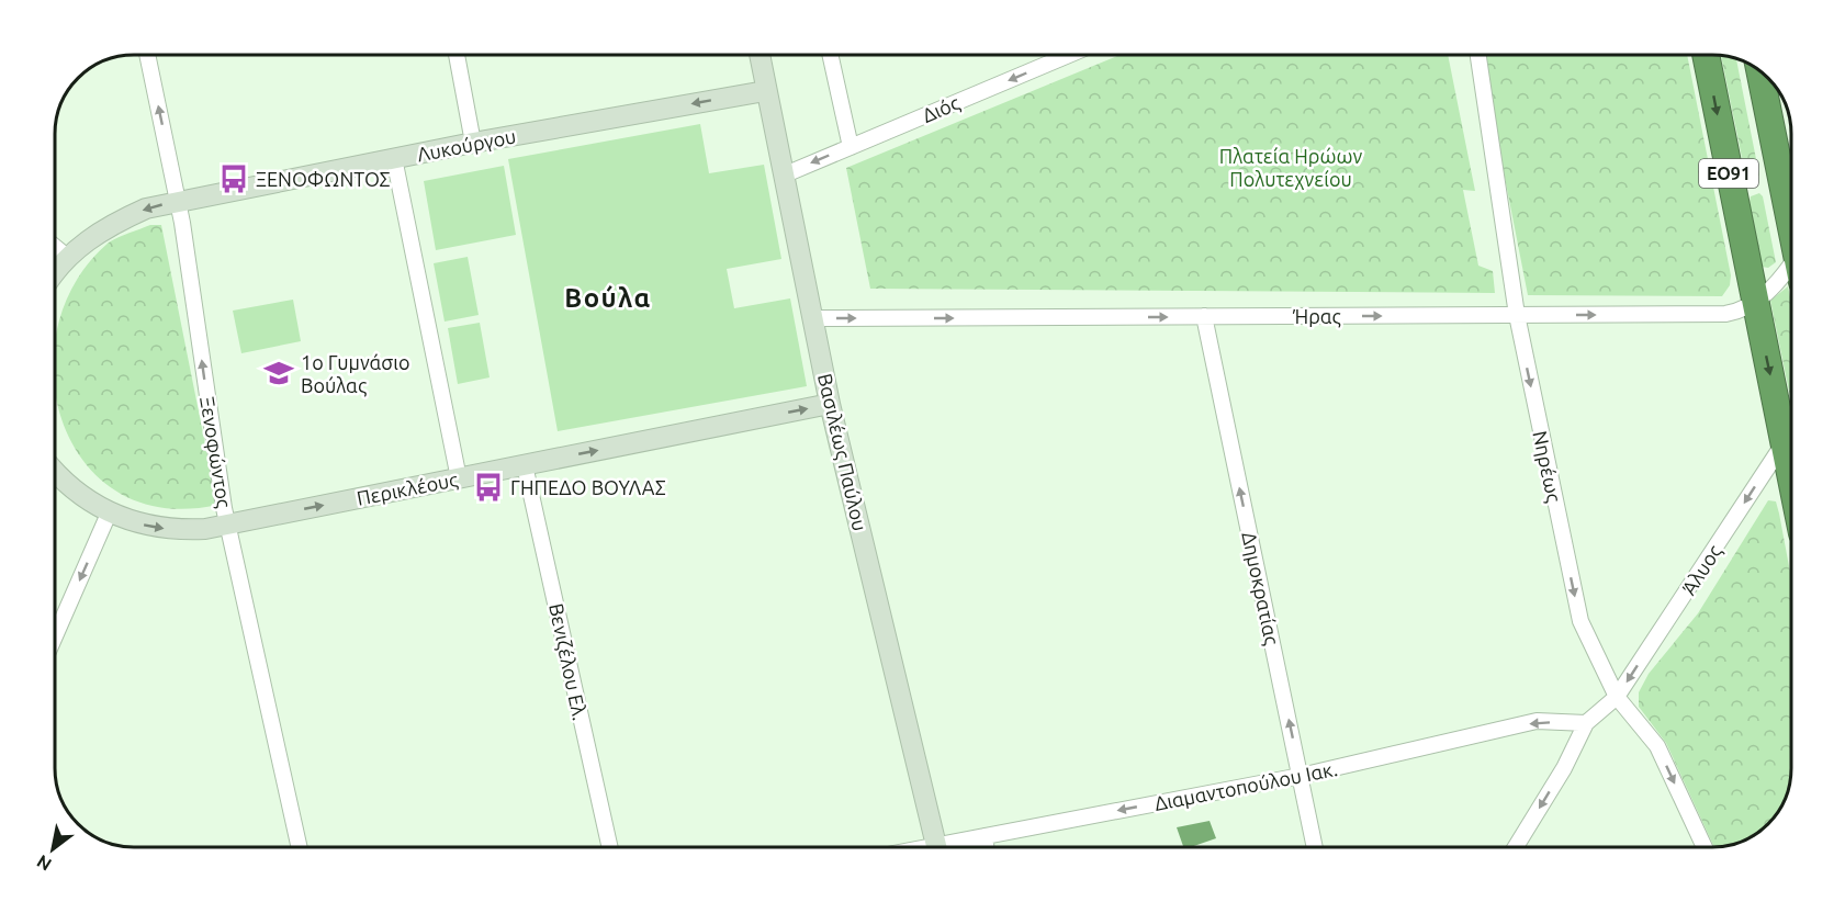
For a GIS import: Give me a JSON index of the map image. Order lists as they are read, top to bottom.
{
  "streets": {
    "highway": ["ΕΟ91"],
    "street": [
      "Διός",
      "Λυκούργου",
      "Ήρας",
      "Ξενοφώντος",
      "Βασιλέως Παύλου",
      "Νηρέως",
      "Περικλέους",
      "Άλυος",
      "Δημοκρατίας",
      "Βενιζέλου Ελ.",
      "Διαμαντοπούλου Ιακ."
    ]
  },
  "crossings": [
    ["Διός", "Βασιλέως Παύλου"],
    ["Λυκούργου", "Ξενοφώντος"],
    ["Λυκούργου", "Βασιλέως Παύλου"],
    ["ΕΟ91", "Ήρας"],
    ["ΕΟ91", "Άλυος"],
    ["Ήρας", "Βασιλέως Παύλου"],
    ["Ήρας", "Νηρέως"],
    ["Ήρας", "Δημοκρατίας"],
    ["Ξενοφώντος", "Περικλέους"],
    ["Βασιλέως Παύλου", "Περικλέους"],
    ["Νηρέως", "Άλυος"],
    ["Περικλέους", "Βενιζέλου Ελ."],
    ["Δημοκρατίας", "Διαμαντοπούλου Ιακ."]
  ],
  "one_way": [
    "Διός",
    "Λυκούργου",
    "Ήρας",
    "Ξενοφώντος",
    "Νηρέως",
    "Περικλέους",
    "Άλυος",
    "Δημοκρατίας",
    "Διαμαντοπούλου Ιακ."
  ],
  "districts": ["Βούλα"],
  "parks": ["Πλατεία Ηρώων Πολυτεχνείου"],
  "places": {
    "bus stop": ["ΞΕΝΟΦΩΝΤΟΣ", "ΓΗΠΕΔΟ ΒΟΥΛΑΣ"],
    "school or university": ["1ο Γυμνάσιο Βούλας"]
  },
  "north": "bottom left"
}
